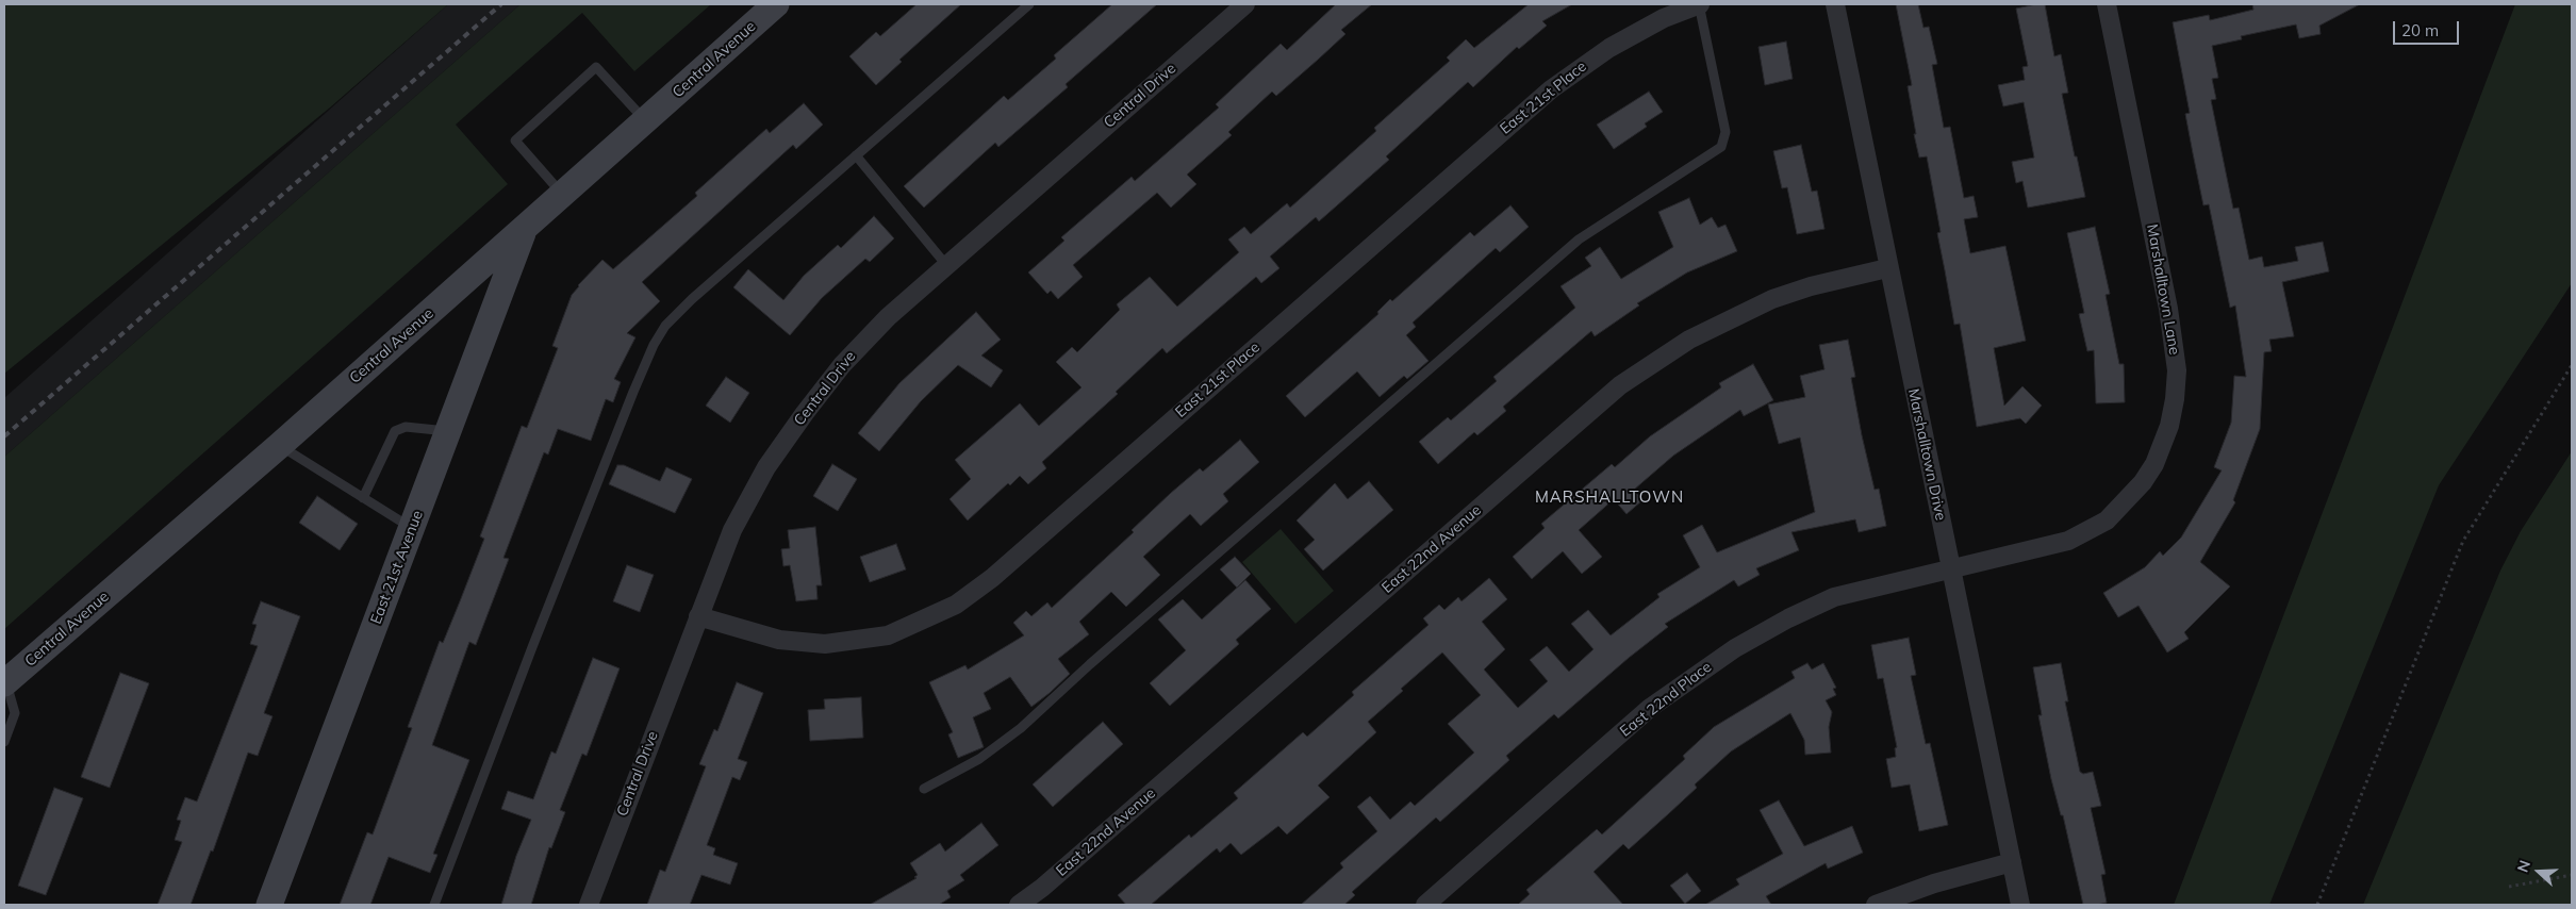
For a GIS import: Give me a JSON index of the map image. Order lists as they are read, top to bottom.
{
  "streets": {
    "main road": ["Central Avenue", "East 21st Avenue"],
    "street": [
      "Central Drive",
      "East 21st Place",
      "Marshalltown Lane",
      "Marshalltown Drive",
      "East 22nd Avenue",
      "East 22nd Place"
    ]
  },
  "crossings": [
    ["Central Avenue", "East 21st Avenue"],
    ["Central Drive", "East 21st Place"],
    ["Marshalltown Lane", "Marshalltown Drive"],
    ["Marshalltown Lane", "East 22nd Place"],
    ["Marshalltown Drive", "East 22nd Avenue"],
    ["Marshalltown Drive", "East 22nd Place"]
  ],
  "districts": ["MARSHALLTOWN"],
  "scale_bar": "20 m",
  "north": "left"
}
